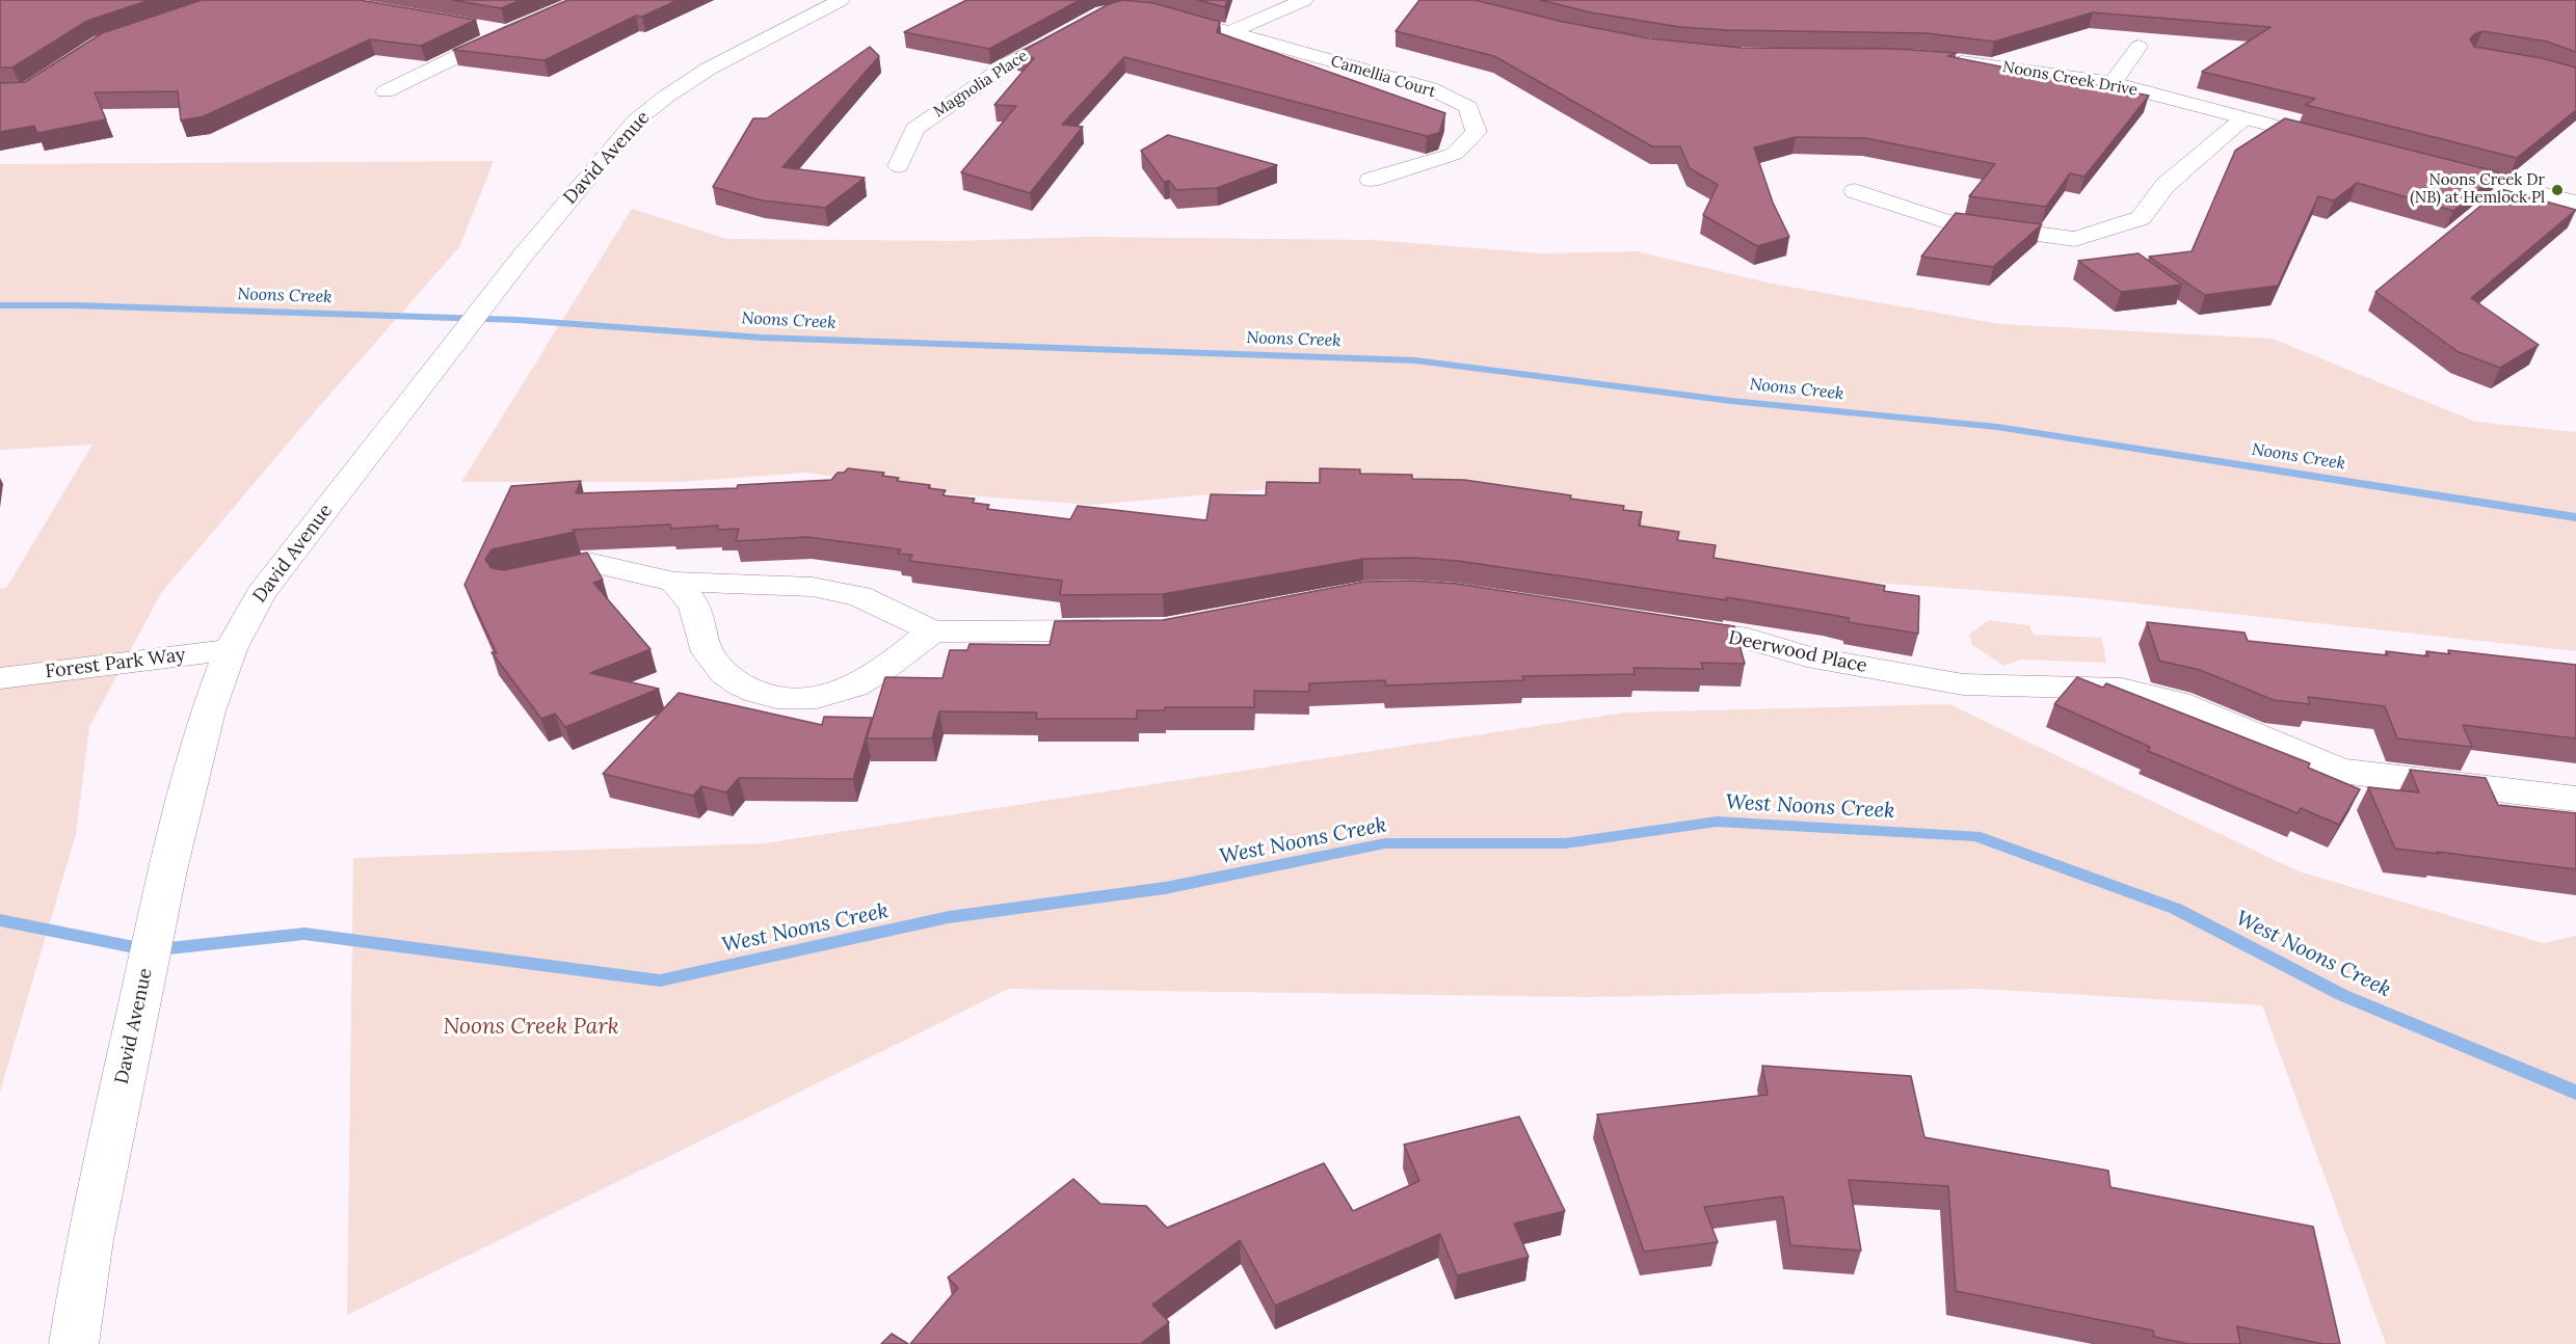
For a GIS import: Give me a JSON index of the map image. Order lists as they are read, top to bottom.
{
  "streets": {
    "street": [
      "Camellia Court",
      "Noons Creek Drive",
      "Magnolia Place",
      "David Avenue",
      "Deerwood Place",
      "Forest Park Way"
    ]
  },
  "crossings": [
    ["David Avenue", "Forest Park Way"]
  ],
  "water": ["Noons Creek", "West Noons Creek"],
  "parks": ["Noons Creek Park"],
  "places": ["Noons Creek Dr (NB) at Hemlock Pl"]
}
